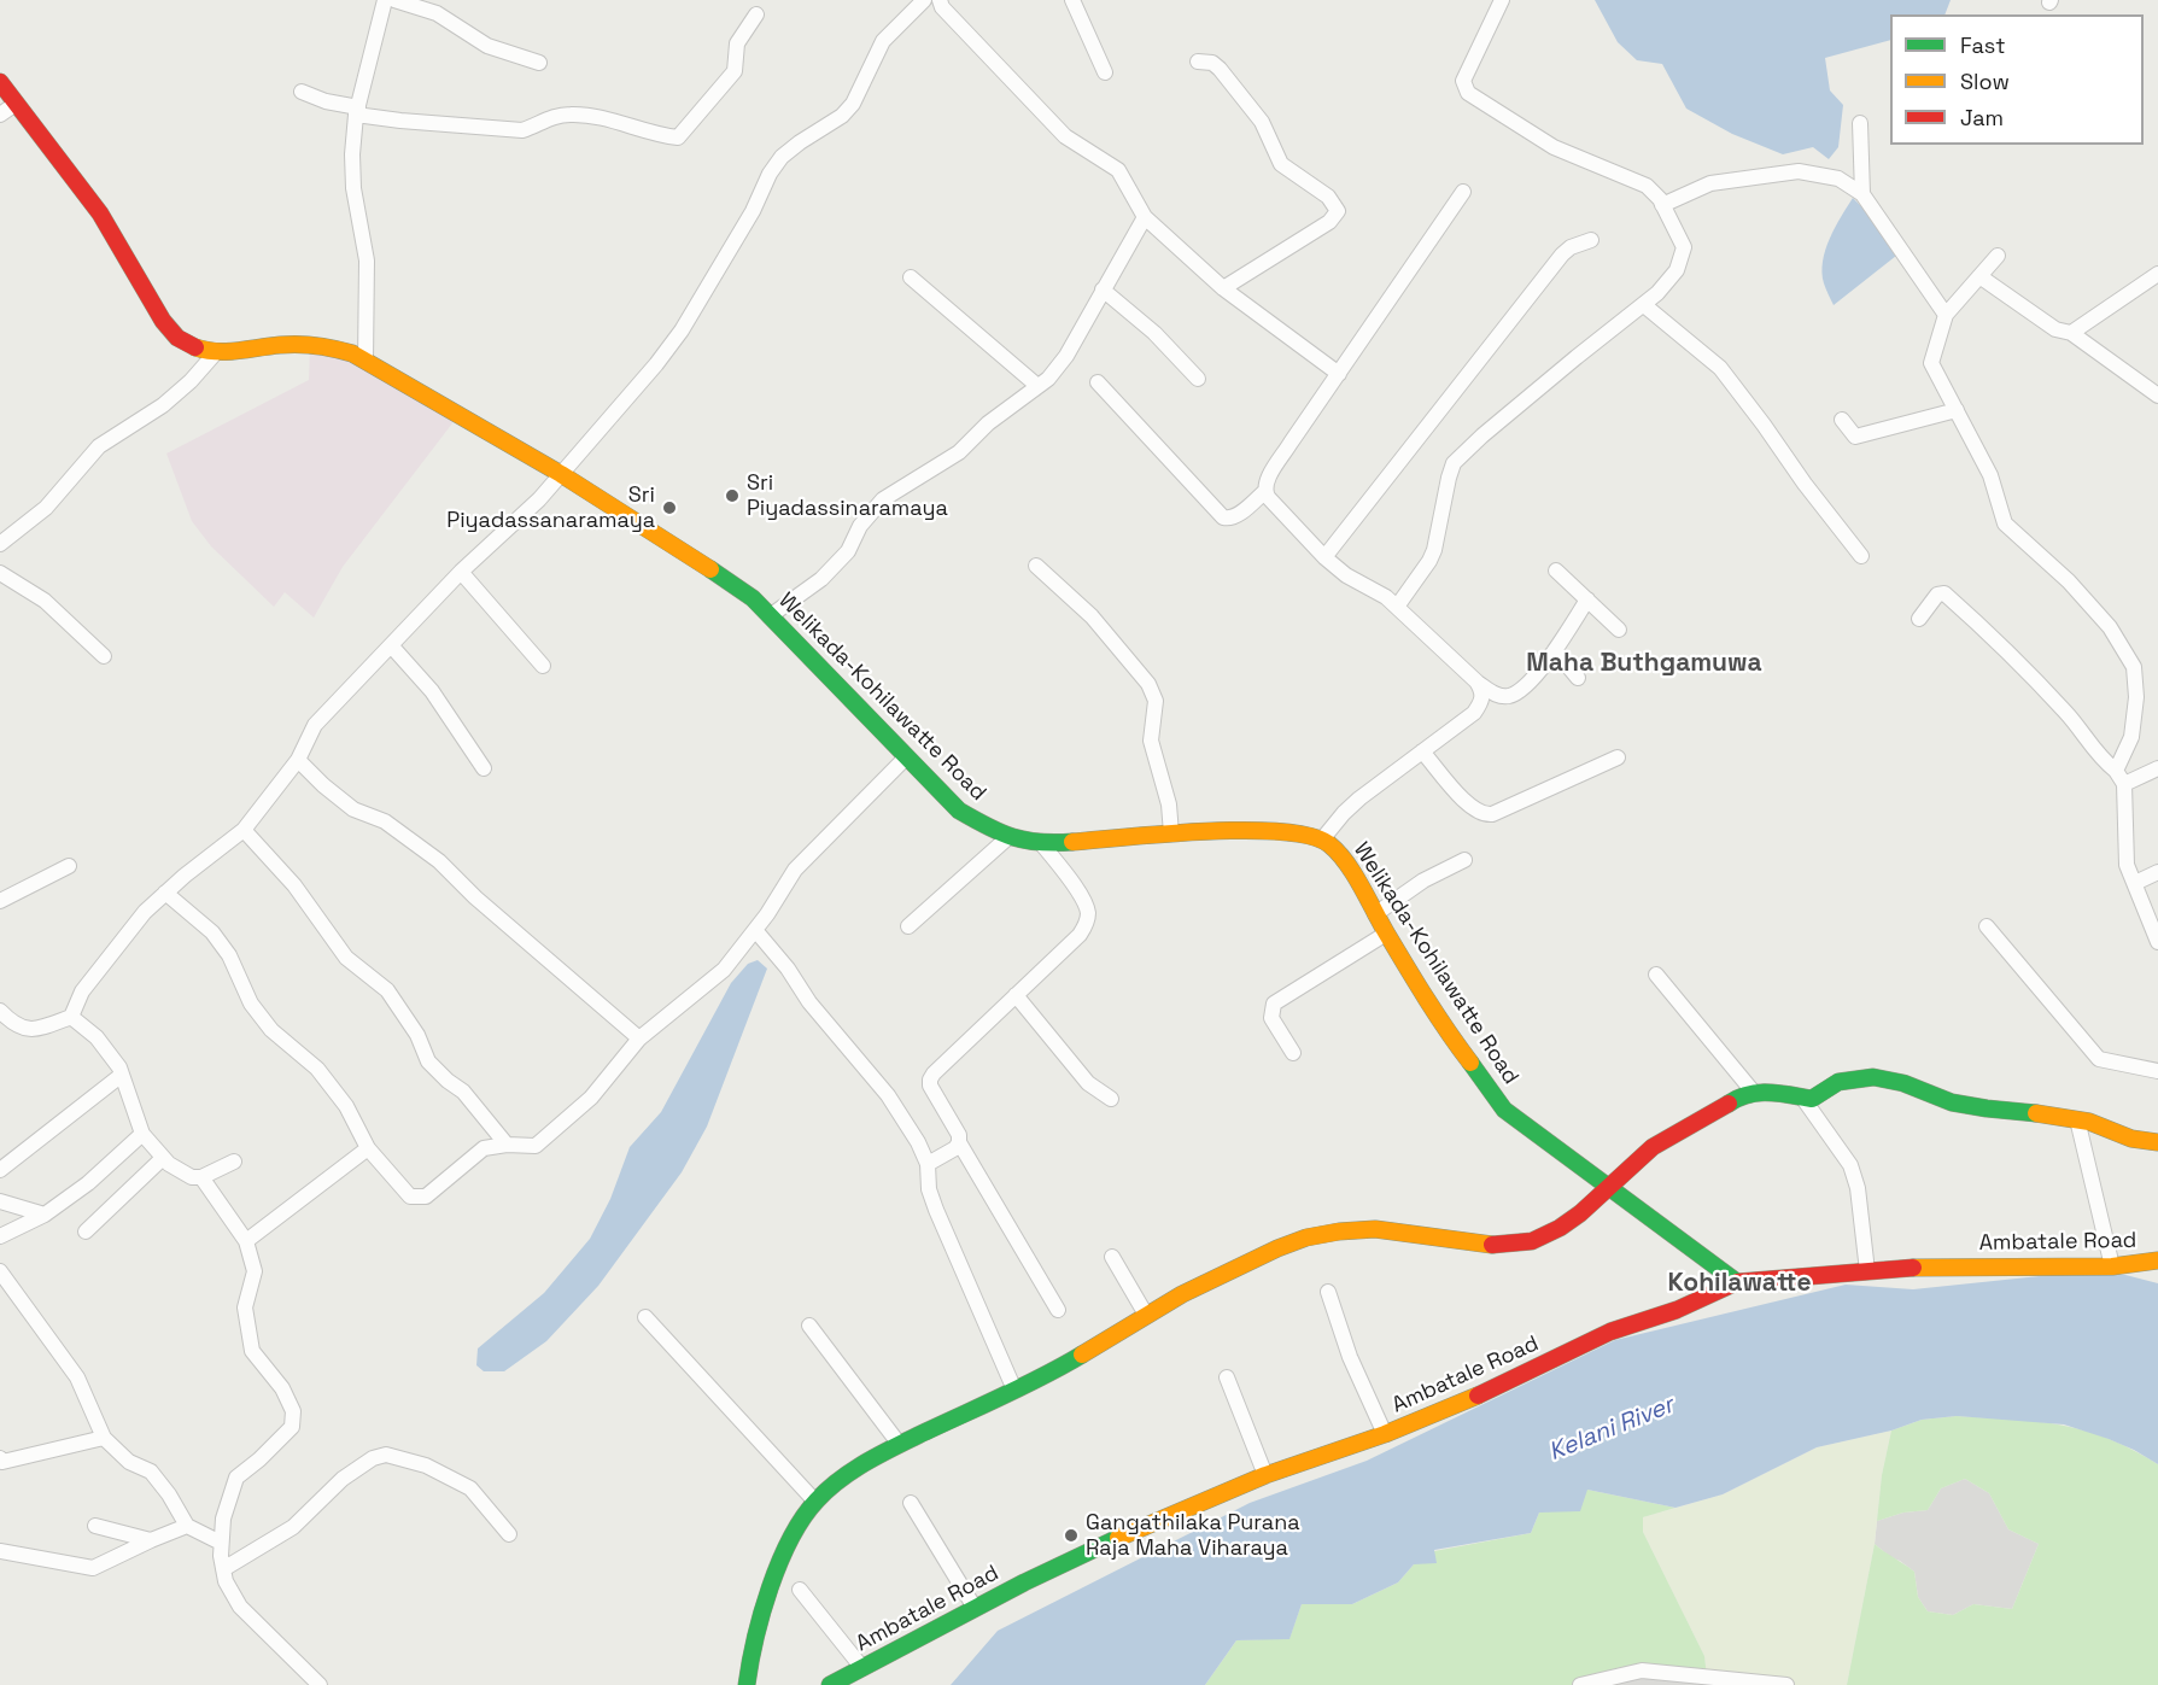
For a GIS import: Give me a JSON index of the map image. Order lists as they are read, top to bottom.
{
  "streets": {
    "main road": ["Welikada-Kohilawatte Road", "Ambatale Road"]
  },
  "crossings": [
    ["Welikada-Kohilawatte Road", "Ambatale Road"]
  ],
  "districts": ["Maha Buthgamuwa", "Kohilawatte"],
  "water": ["Kelani River"],
  "places": ["Sri Piyadassinaramaya", "Sri Piyadassanaramaya", "Gangathilaka Purana Raja Maha Viharaya"],
  "legend": ["Fast", "Slow", "Jam"]
}
